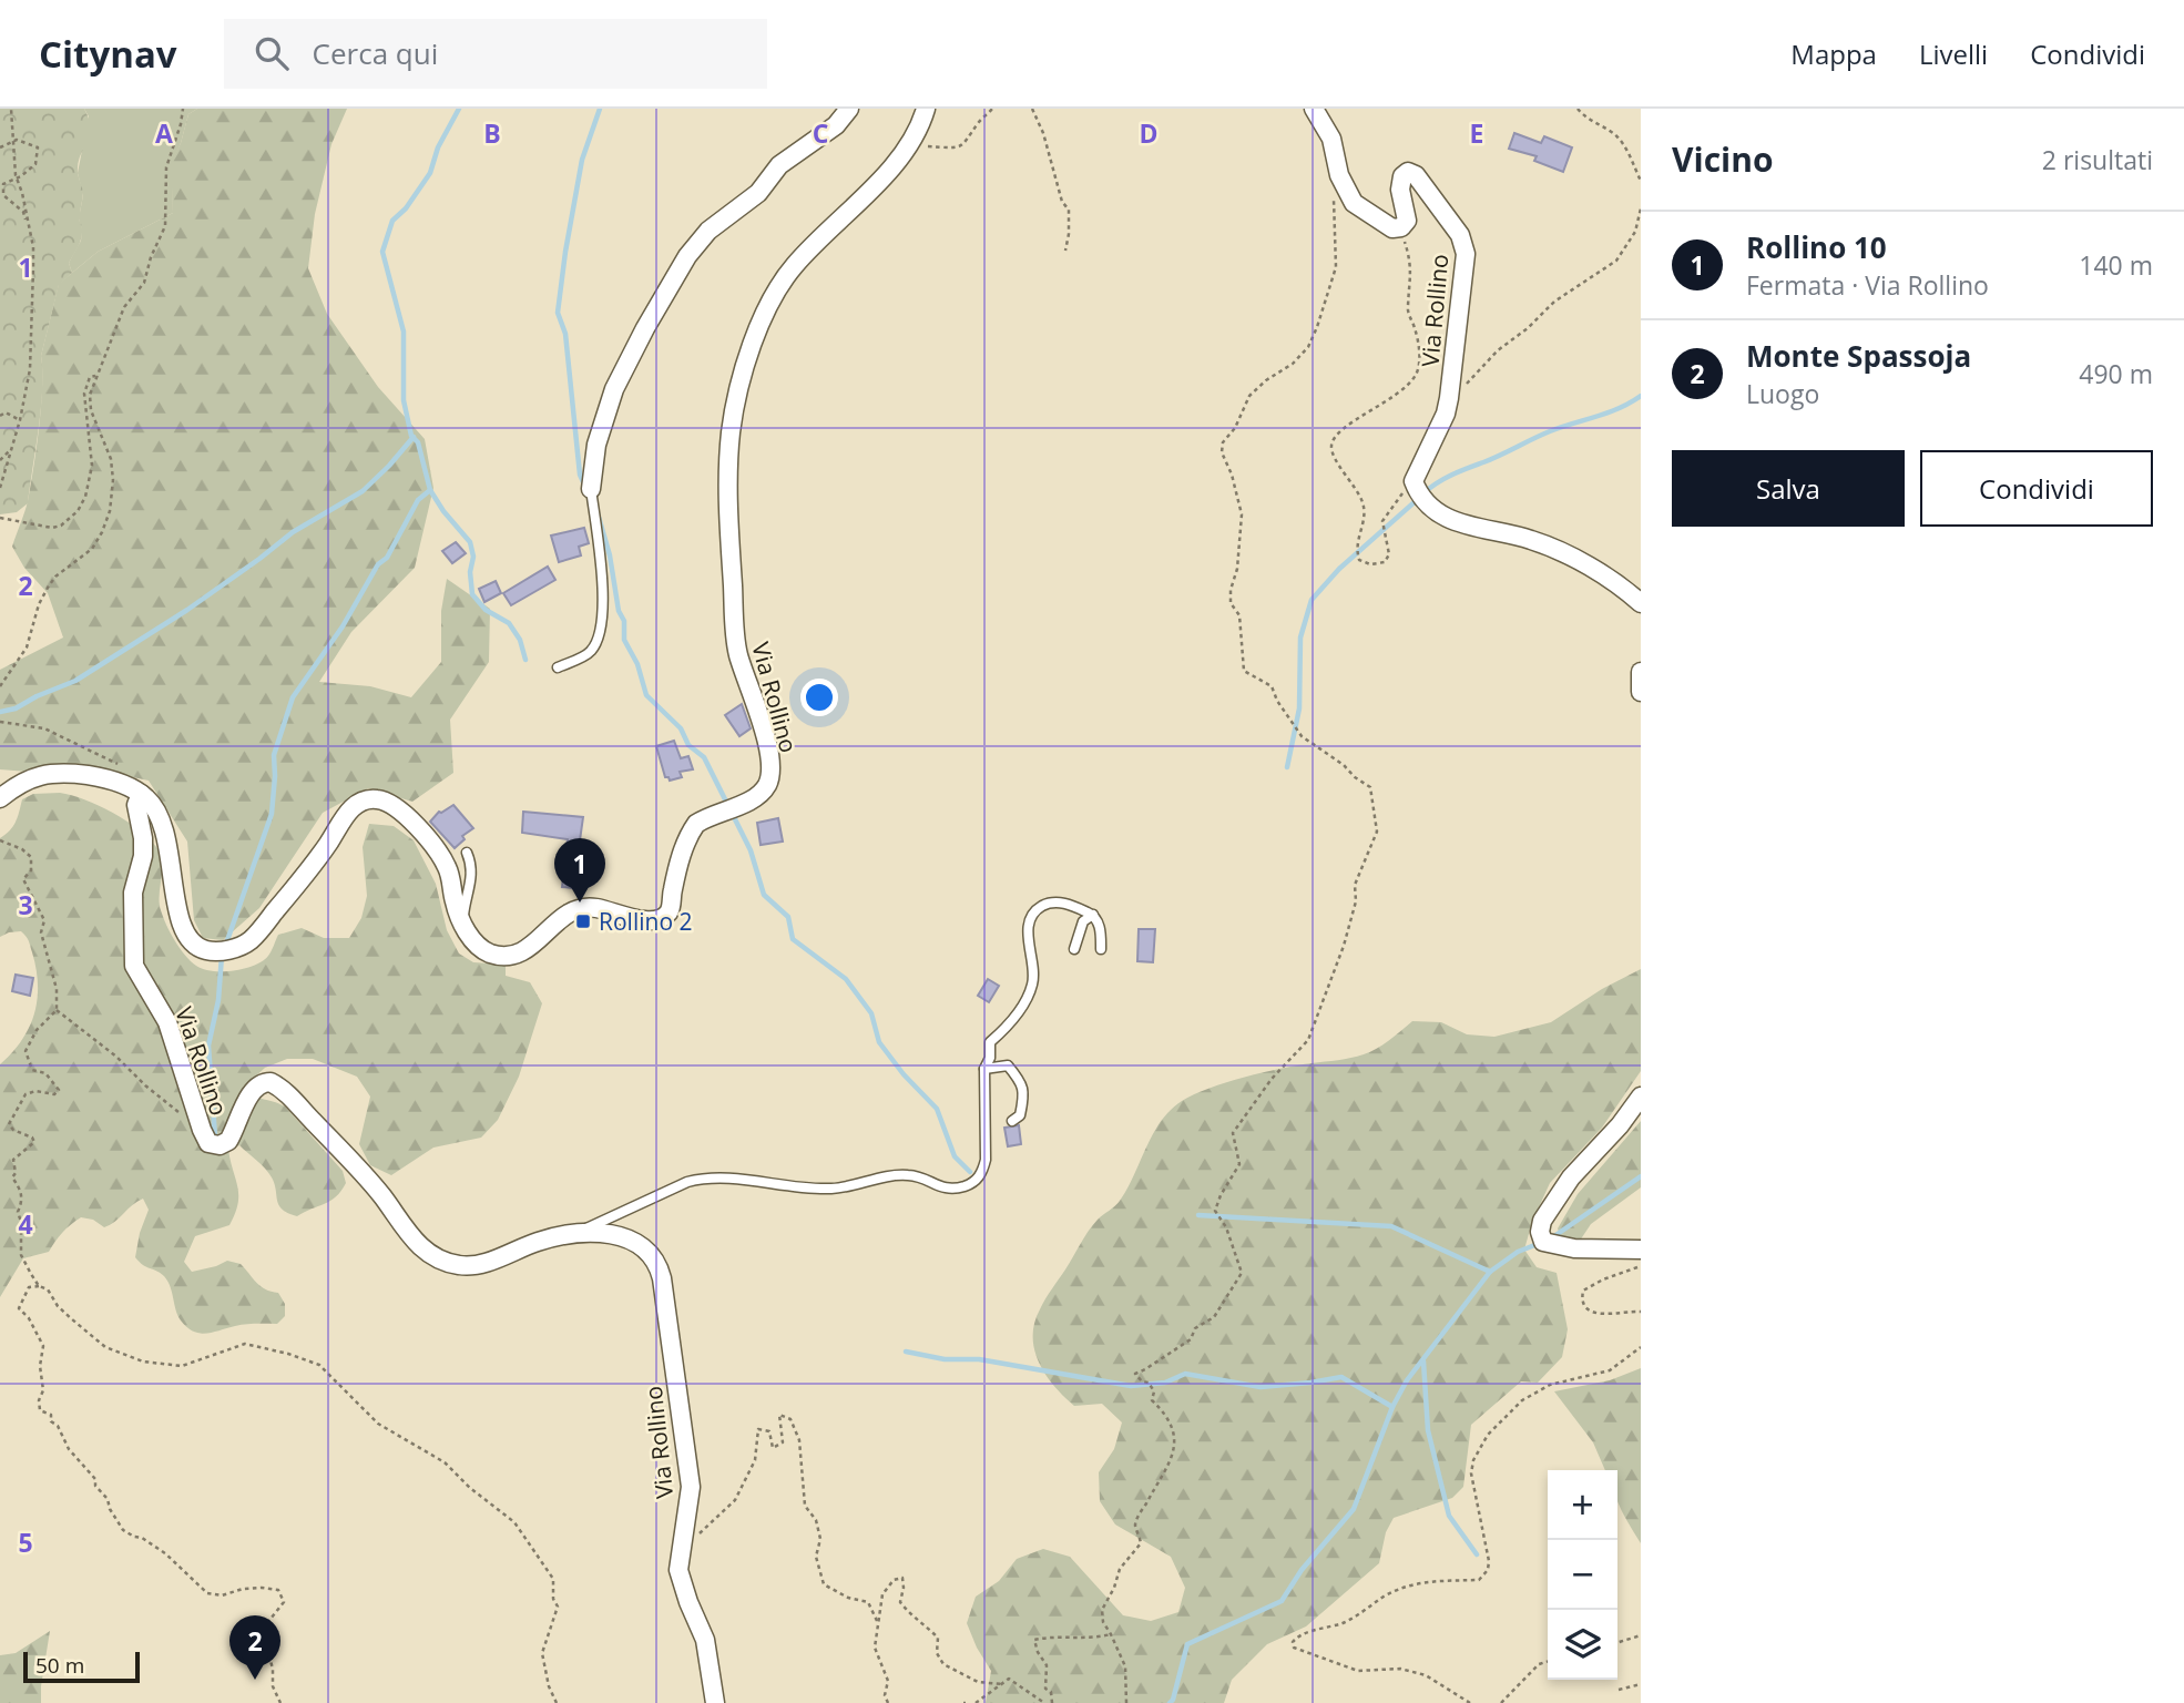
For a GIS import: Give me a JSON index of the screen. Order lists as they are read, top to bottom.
{
  "streets": {
    "street": ["Via Rollino"]
  },
  "places": {
    "transit": ["Rollino 2"]
  },
  "scale_bar": "50 m",
  "page": {
    "header": "Citynav",
    "search": "Cerca qui",
    "nav": ["Mappa", "Livelli", "Condividi"],
    "heading": ["Vicino", "2 risultati"],
    "list": [
      {
        "mark": "1",
        "name": "Rollino 10",
        "note": "Fermata · Via Rollino",
        "value": "140 m"
      },
      {
        "mark": "2",
        "name": "Monte Spassoja",
        "note": "Luogo",
        "value": "490 m"
      }
    ],
    "buttons": ["Salva", "Condividi"],
    "pins": ["1", "2"],
    "map_buttons": ["+", "−"],
    "scale": "50 m"
  },
  "grid": {
    "columns": [
      "A",
      "B",
      "C",
      "D",
      "E"
    ],
    "rows": [
      "1",
      "2",
      "3",
      "4",
      "5"
    ]
  }
}
